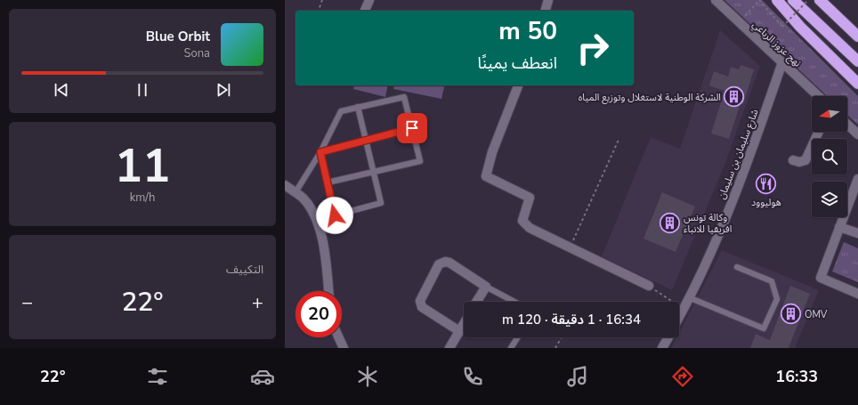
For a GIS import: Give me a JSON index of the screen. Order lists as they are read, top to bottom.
{
  "streets": {
    "street": ["نهج عزوز الرباعي", "شارع سليمان بن سليمان"]
  },
  "crossings": [
    ["نهج عزوز الرباعي", "شارع سليمان بن سليمان"]
  ],
  "places": {
    "building": ["الشركة الوطنية لاستغلال وتوزيع المياه", "وكالة تونس افريقيا للانباء", "OMV"],
    "restaurant": ["هوليوود"]
  },
  "north": "left",
  "page": {
    "turn": ["50 m", "انعطف يمينًا"],
    "song": ["Blue Orbit", "Sona"],
    "tile": [
      ["11", "km/h"],
      "التكييف"
    ],
    "heat": ["−", "22°", "+"],
    "limit": "20",
    "trip": "16:34 · 1 دقيقة · 120 m",
    "tabs": ["16:33", "22°"]
  }
}
